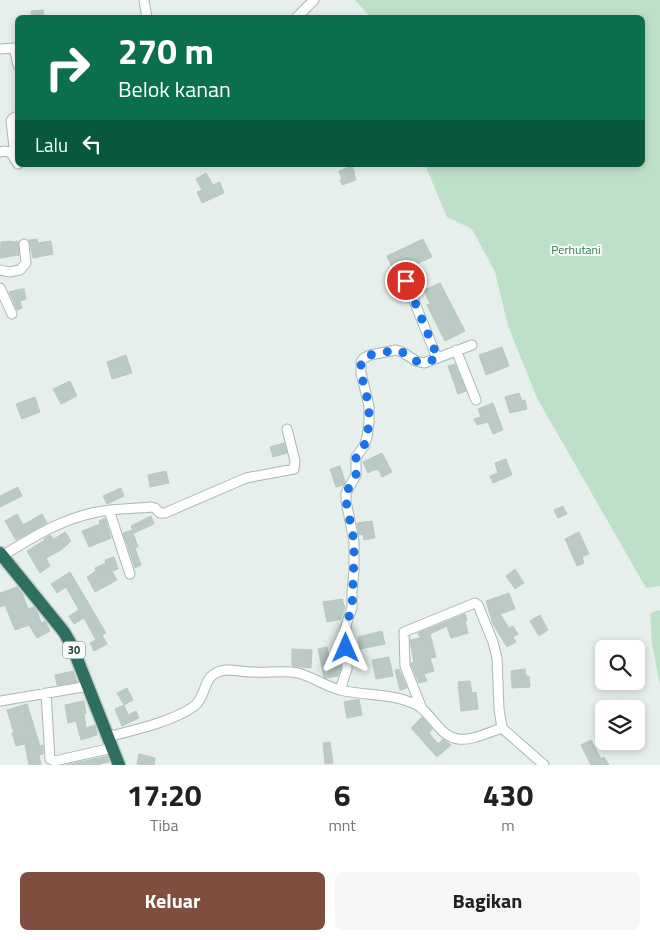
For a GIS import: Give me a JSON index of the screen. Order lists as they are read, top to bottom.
{
  "streets": {
    "highway": ["30"]
  },
  "parks": ["Perhutani"],
  "page": {
    "turn": ["270 m", "Belok kanan"],
    "then": "Lalu",
    "eta": [
      "17:20",
      "Tiba",
      "6",
      "mnt",
      "430",
      "m"
    ],
    "buttons": ["Keluar", "Bagikan"]
  }
}
